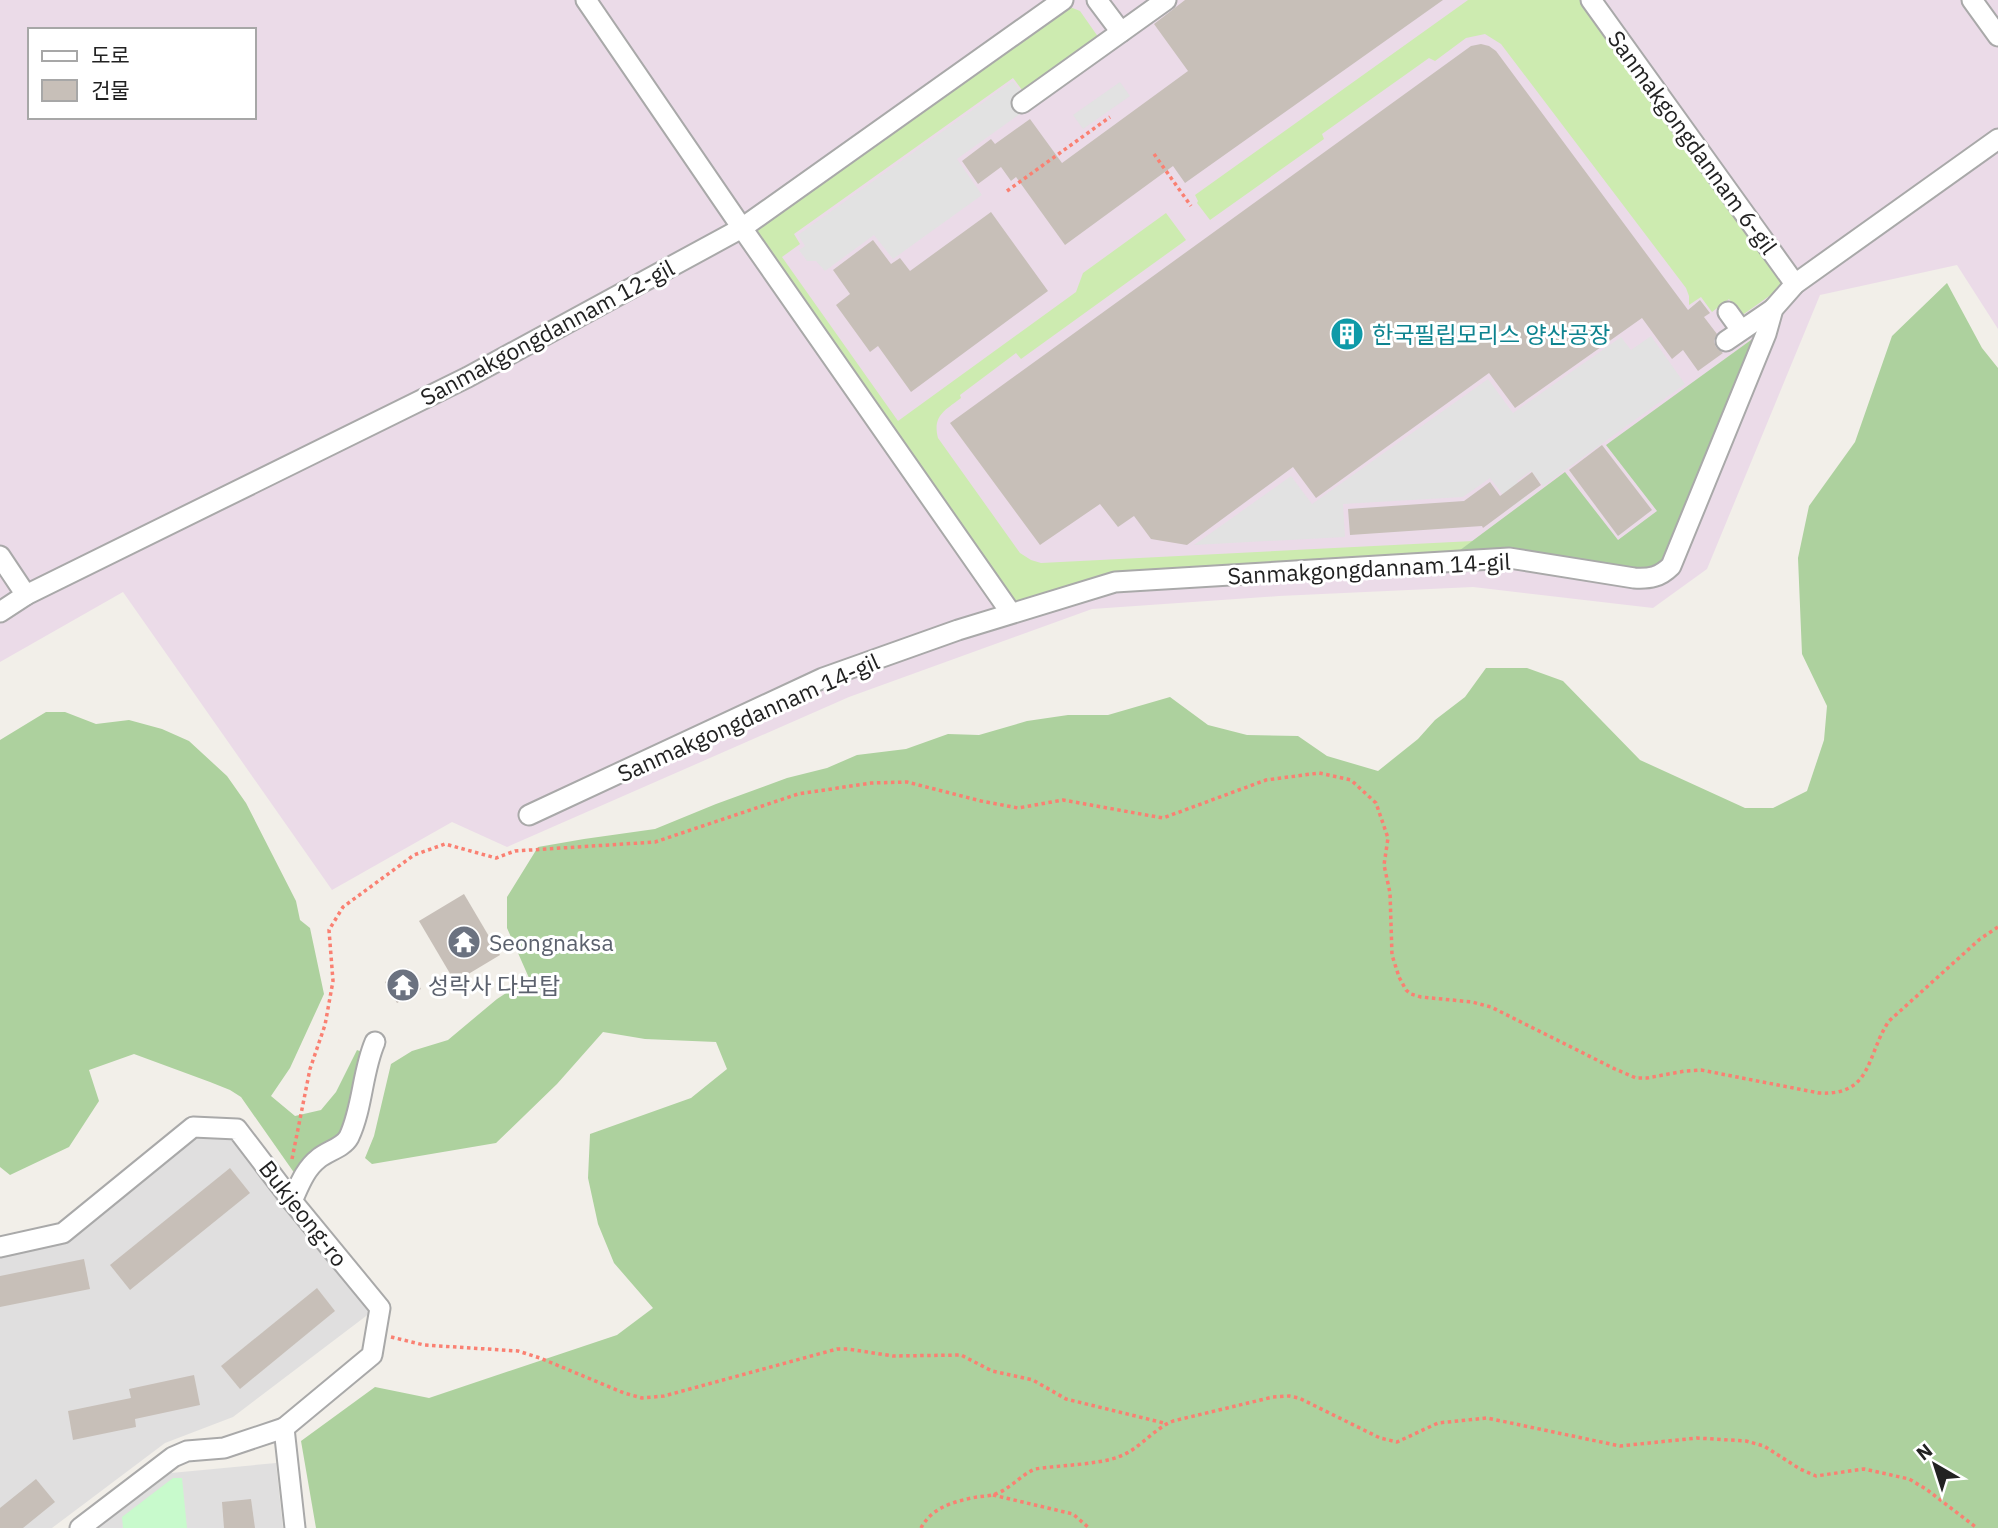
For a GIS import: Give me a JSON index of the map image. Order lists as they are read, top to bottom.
{
  "streets": {
    "street": [
      "Sanmakgongdannam 6-gil",
      "Sanmakgongdannam 12-gil",
      "Sanmakgongdannam 14-gil",
      "Bukjeong-ro"
    ]
  },
  "crossings": [
    ["Sanmakgongdannam 6-gil", "Sanmakgongdannam 14-gil"]
  ],
  "places": {
    "building": ["한국필립모리스 양산공장"],
    "temple": ["Seongnaksa", "성락사 다보탑"]
  },
  "legend": ["도로", "건물"],
  "north": "top left"
}
